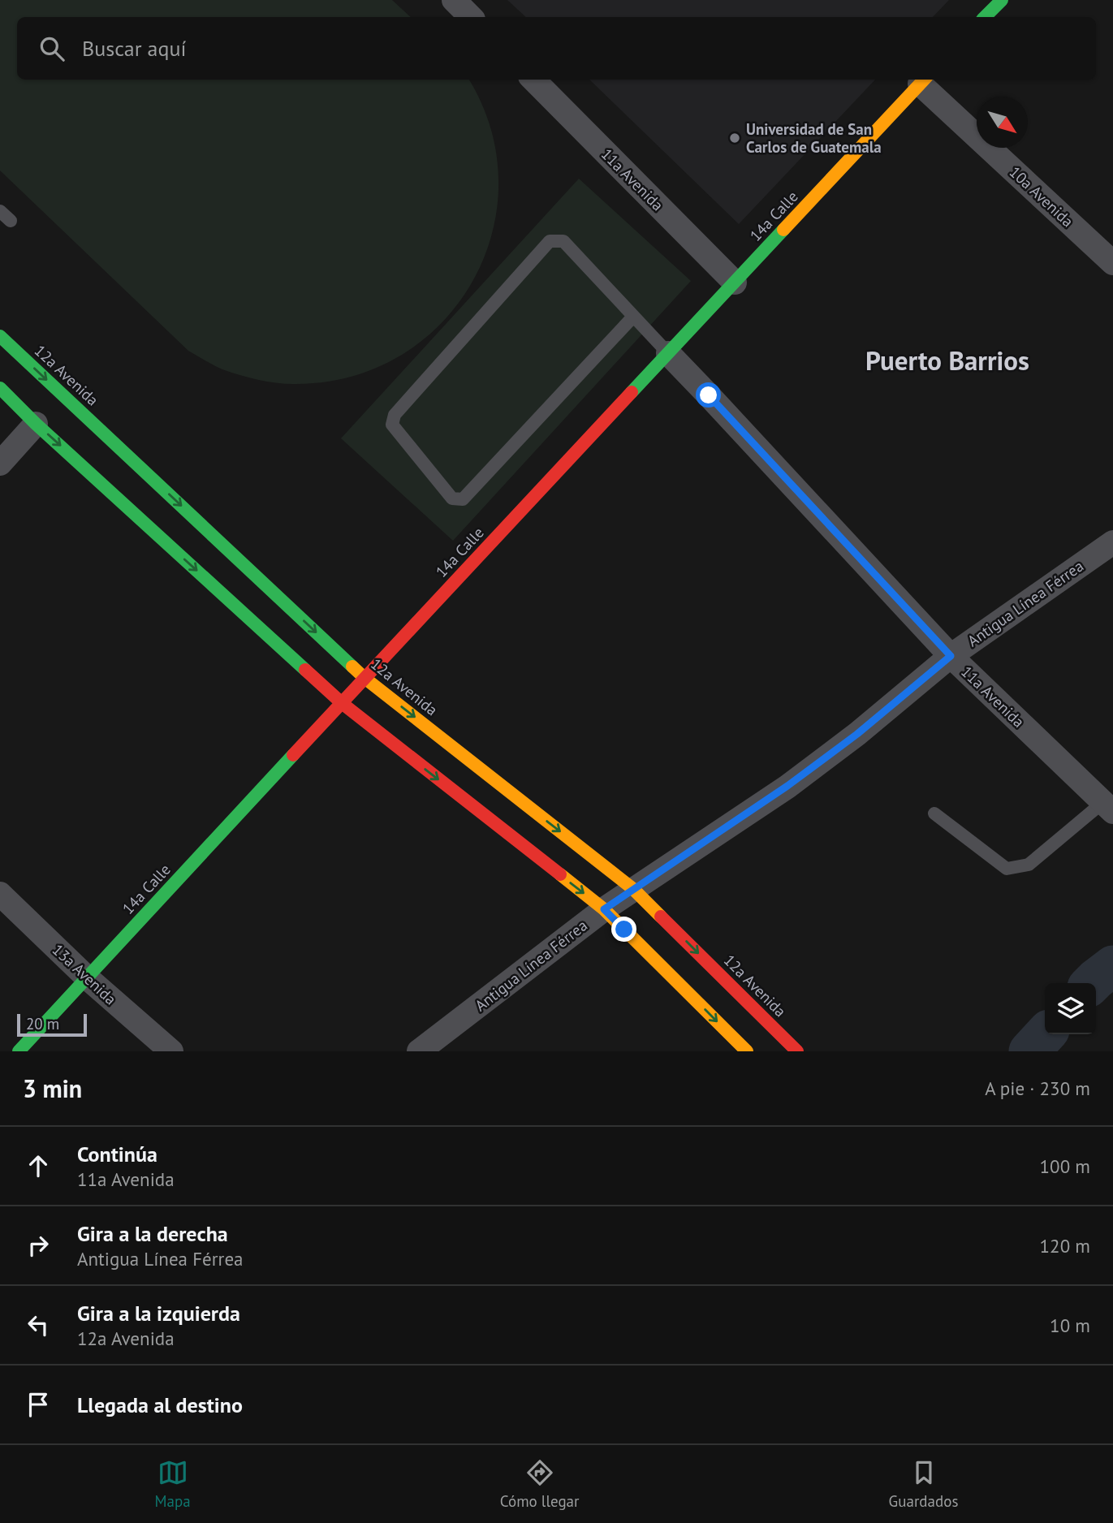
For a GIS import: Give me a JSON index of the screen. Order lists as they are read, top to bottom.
{
  "streets": {
    "main road": ["14a Calle", "12a Avenida"],
    "street": [
      "11a Avenida",
      "10a Avenida",
      "Antigua Línea Férrea",
      "13a Avenida"
    ]
  },
  "crossings": [
    ["11a Avenida", "14a Calle"],
    ["11a Avenida", "Antigua Línea Férrea"],
    ["10a Avenida", "14a Calle"],
    ["14a Calle", "12a Avenida"],
    ["14a Calle", "13a Avenida"],
    ["12a Avenida", "Antigua Línea Férrea"]
  ],
  "districts": ["Puerto Barrios"],
  "places": ["Universidad de San Carlos de Guatemala"],
  "scale_bar": "20 m",
  "north": "bottom right",
  "page": {
    "search": "Buscar aquí",
    "scale": "20 m",
    "heading": ["3 min", "A pie · 230 m"],
    "list": [
      ["Continúa", "11a Avenida", "100 m"],
      ["Gira a la derecha", "Antigua Línea Férrea", "120 m"],
      ["Gira a la izquierda", "12a Avenida", "10 m"],
      "Llegada al destino"
    ],
    "nav": ["Mapa", "Cómo llegar", "Guardados"]
  }
}
